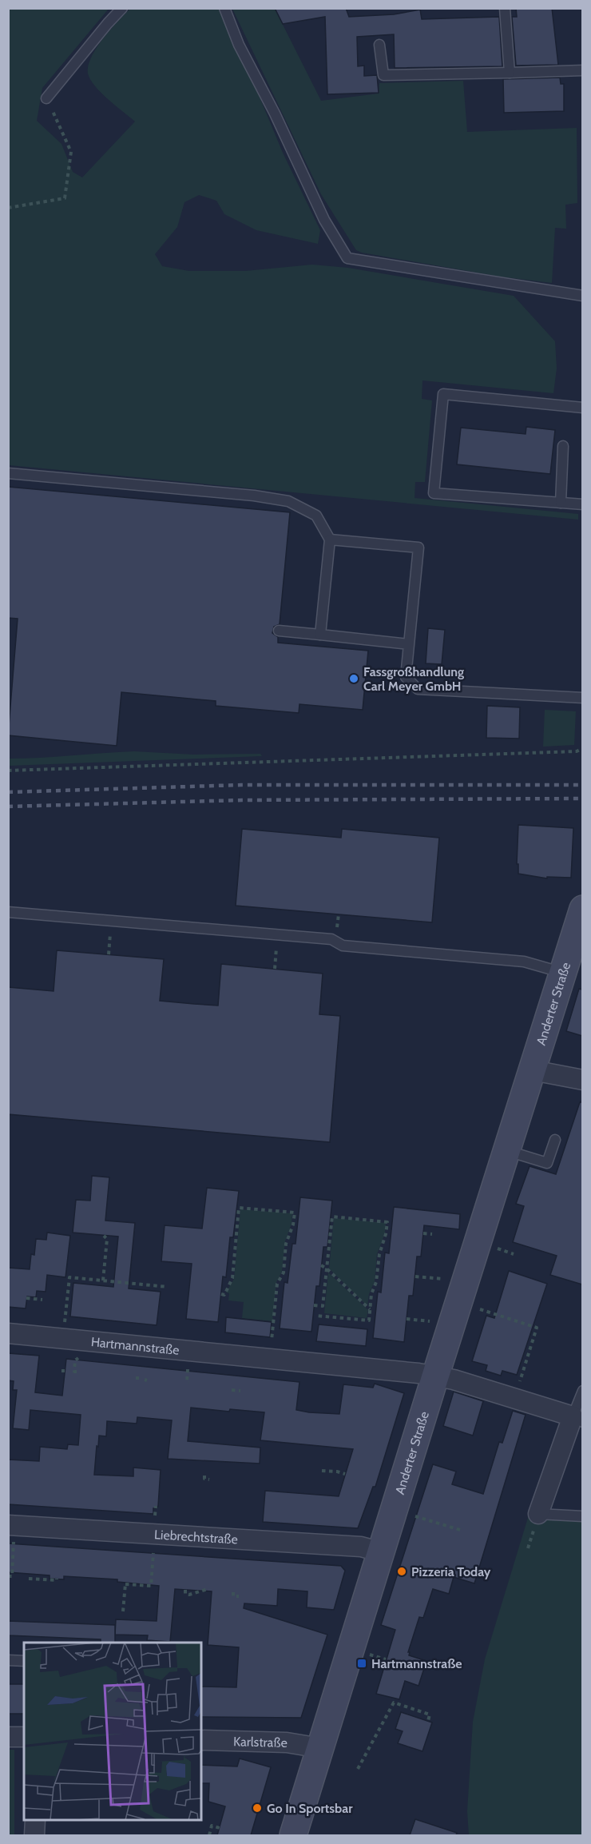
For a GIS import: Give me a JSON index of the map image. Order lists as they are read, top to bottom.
{
  "streets": {
    "main road": ["Anderter Straße"],
    "street": ["Hartmannstraße", "Liebrechtstraße", "Karlstraße"]
  },
  "crossings": [
    ["Anderter Straße", "Hartmannstraße"],
    ["Anderter Straße", "Liebrechtstraße"],
    ["Anderter Straße", "Karlstraße"]
  ],
  "places": {
    "other": ["Fassgroßhandlung Carl Meyer GmbH", "Pizzeria Today", "Go In Sportsbar"],
    "transit": ["Hartmannstraße"]
  }
}
